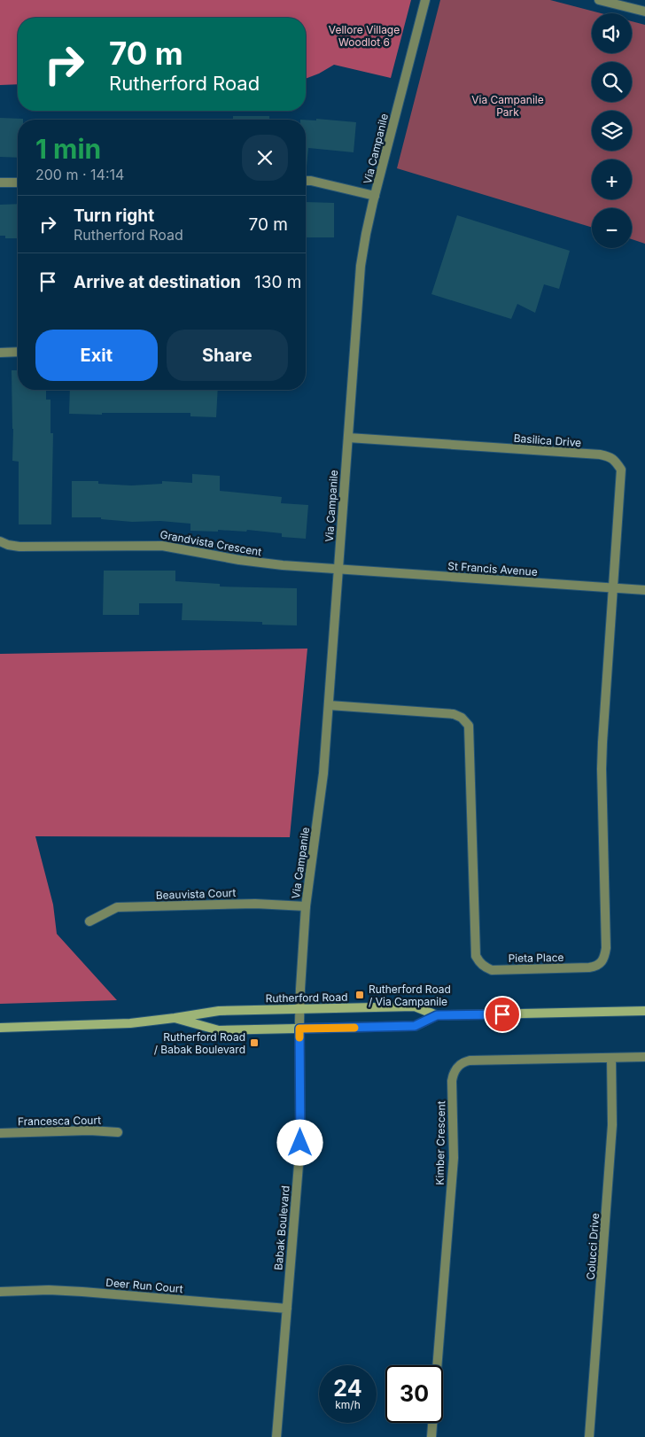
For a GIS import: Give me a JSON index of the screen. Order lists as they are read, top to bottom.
{
  "streets": {
    "main road": ["Rutherford Road"],
    "street": [
      "Via Campanile",
      "Basilica Drive",
      "Grandvista Crescent",
      "St Francis Avenue",
      "Beauvista Court",
      "Pieta Place",
      "Francesca Court",
      "Kimber Crescent",
      "Babak Boulevard",
      "Colucci Drive",
      "Deer Run Court"
    ]
  },
  "crossings": [
    ["Via Campanile", "Basilica Drive"],
    ["Via Campanile", "Grandvista Crescent"],
    ["Via Campanile", "St Francis Avenue"],
    ["Via Campanile", "Beauvista Court"],
    ["Via Campanile", "Pieta Place"],
    ["Via Campanile", "Rutherford Road"],
    ["Via Campanile", "Babak Boulevard"],
    ["Basilica Drive", "St Francis Avenue"],
    ["Basilica Drive", "Pieta Place"],
    ["Grandvista Crescent", "St Francis Avenue"],
    ["St Francis Avenue", "Pieta Place"],
    ["Rutherford Road", "Babak Boulevard"],
    ["Kimber Crescent", "Colucci Drive"],
    ["Babak Boulevard", "Deer Run Court"]
  ],
  "parks": ["Vellore Village Woodlot 6", "Via Campanile Park"],
  "places": {
    "transit": ["Rutherford Road / Via Campanile", "Rutherford Road / Babak Boulevard"]
  },
  "page": {
    "map_buttons": ["+", "−"],
    "turn": ["70 m", "Rutherford Road"],
    "heading": ["1 min", "200 m · 14:14"],
    "list": [
      {
        "name": "Turn right",
        "note": "Rutherford Road",
        "value": "70 m"
      },
      {
        "name": "Arrive at destination",
        "value": "130 m"
      }
    ],
    "buttons": ["Exit", "Share"],
    "speed": "24 km/h",
    "limit": "30"
  }
}
